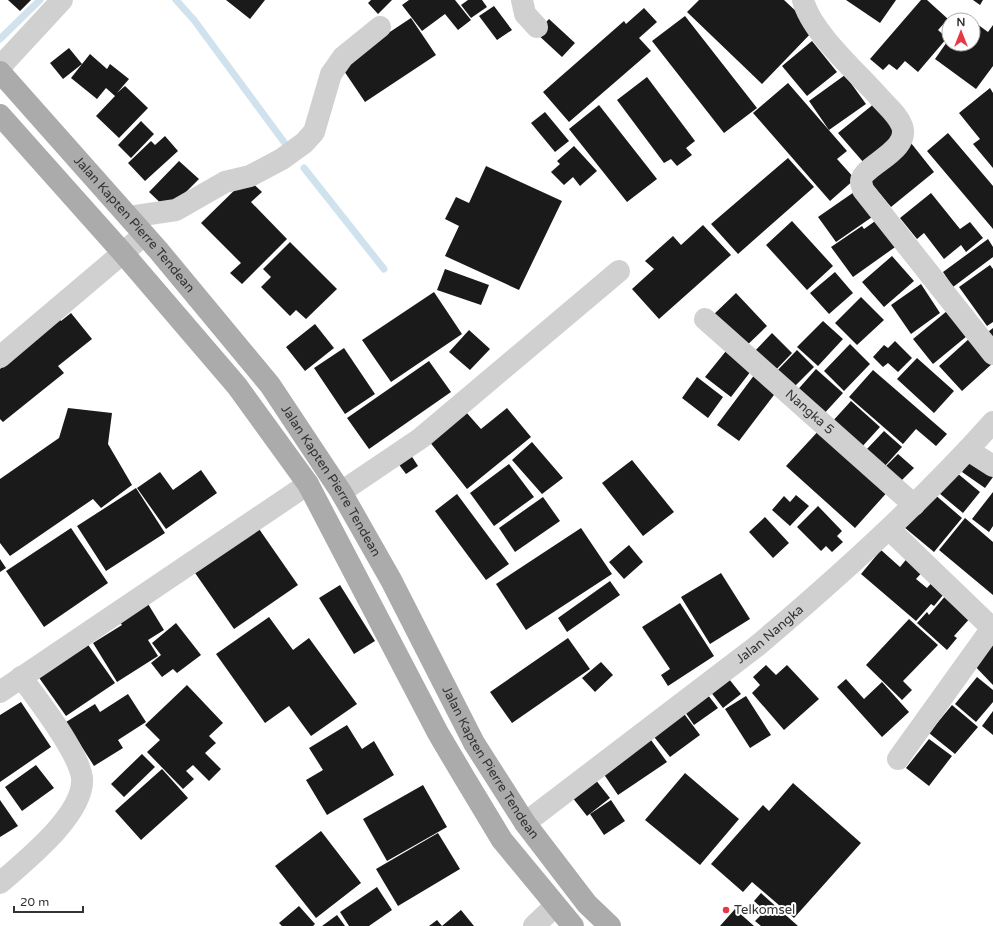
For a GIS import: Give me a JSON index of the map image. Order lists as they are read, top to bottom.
{
  "streets": {
    "main road": ["Jalan Kapten Pierre Tendean"],
    "street": ["Nangka 5", "Jalan Nangka"]
  },
  "crossings": [
    ["Jalan Kapten Pierre Tendean", "Jalan Nangka"],
    ["Nangka 5", "Jalan Nangka"]
  ],
  "places": ["Telkomsel"],
  "scale_bar": "20 m",
  "north": "top"
}
